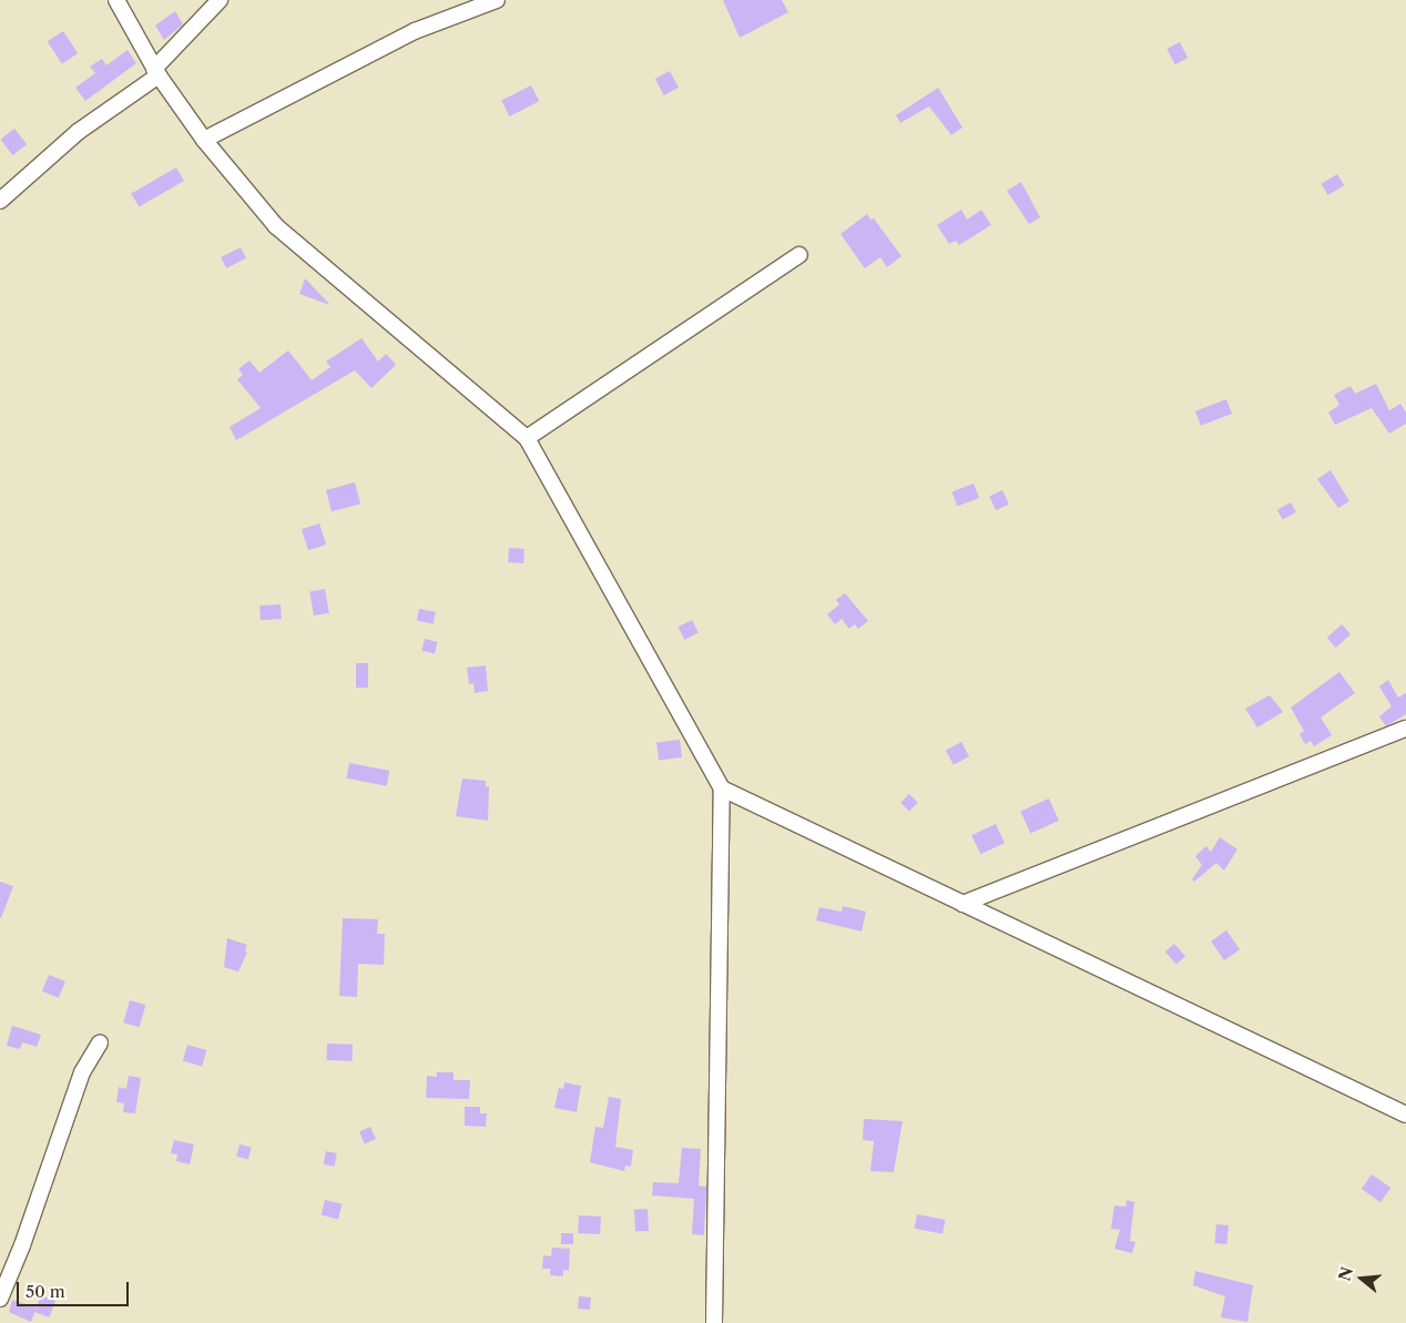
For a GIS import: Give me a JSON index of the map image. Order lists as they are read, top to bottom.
{
  "scale_bar": "50 m",
  "north": "left"
}
